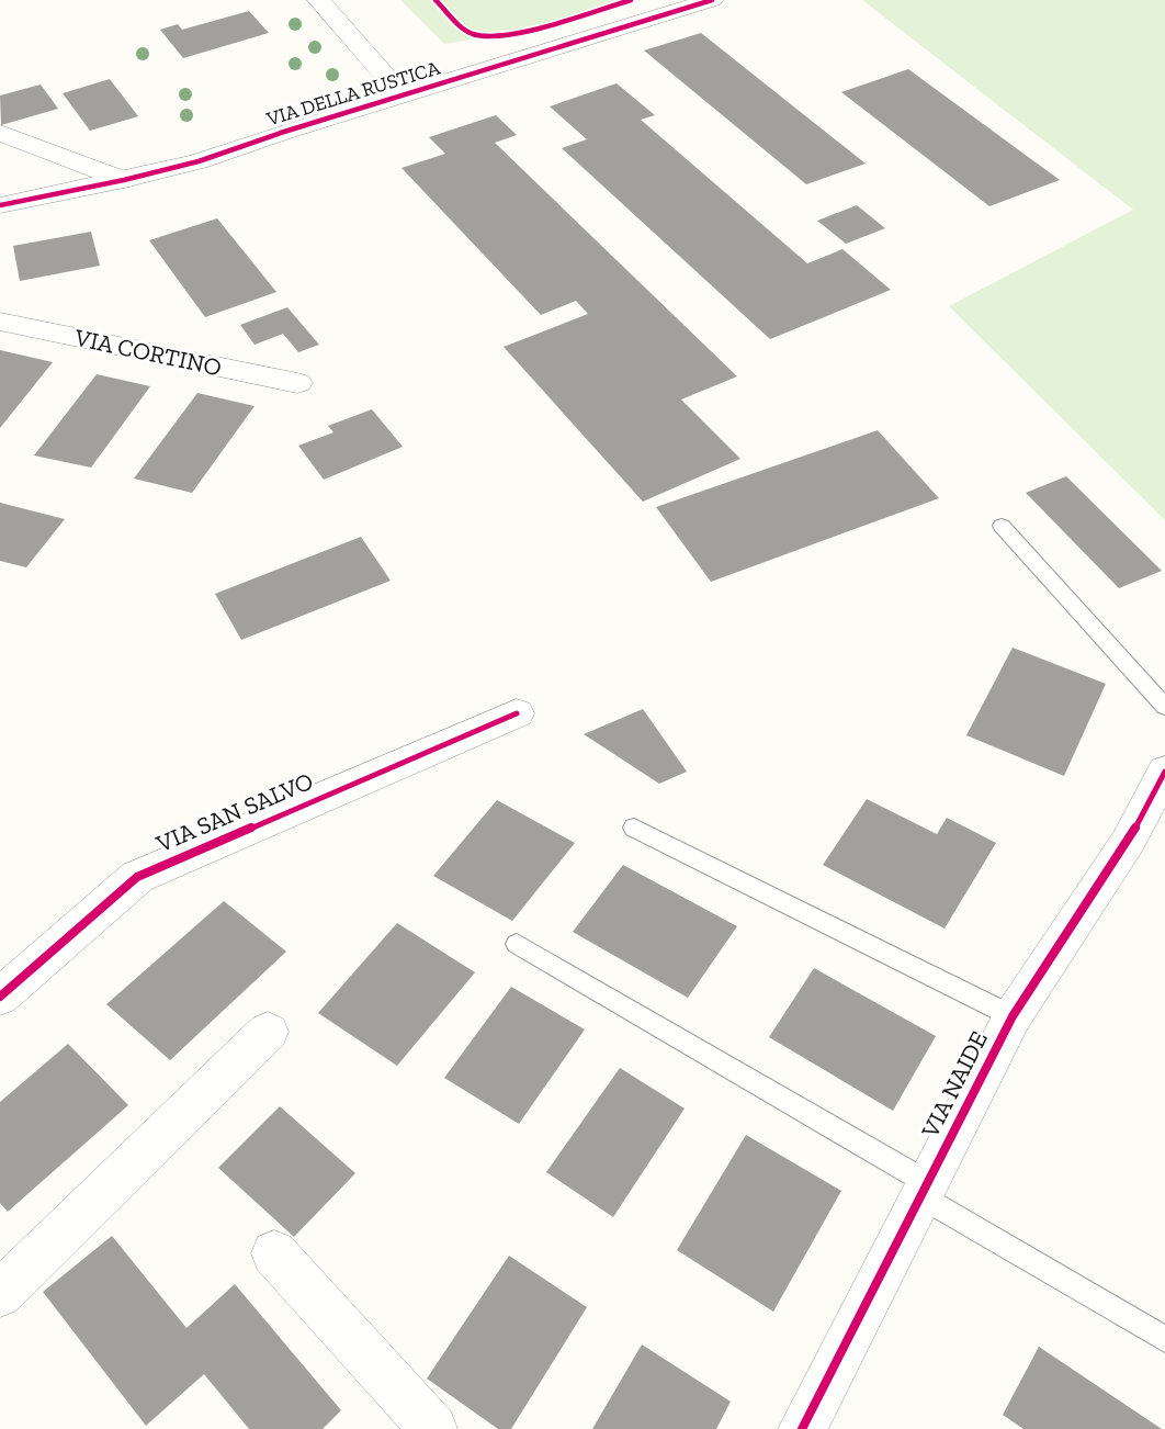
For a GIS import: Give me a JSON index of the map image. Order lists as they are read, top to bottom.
{
  "streets": {
    "street": [
      "VIA DELLA RUSTICA",
      "VIA CORTINO",
      "VIA SAN SALVO",
      "VIA NAIDE"
    ]
  }
}
